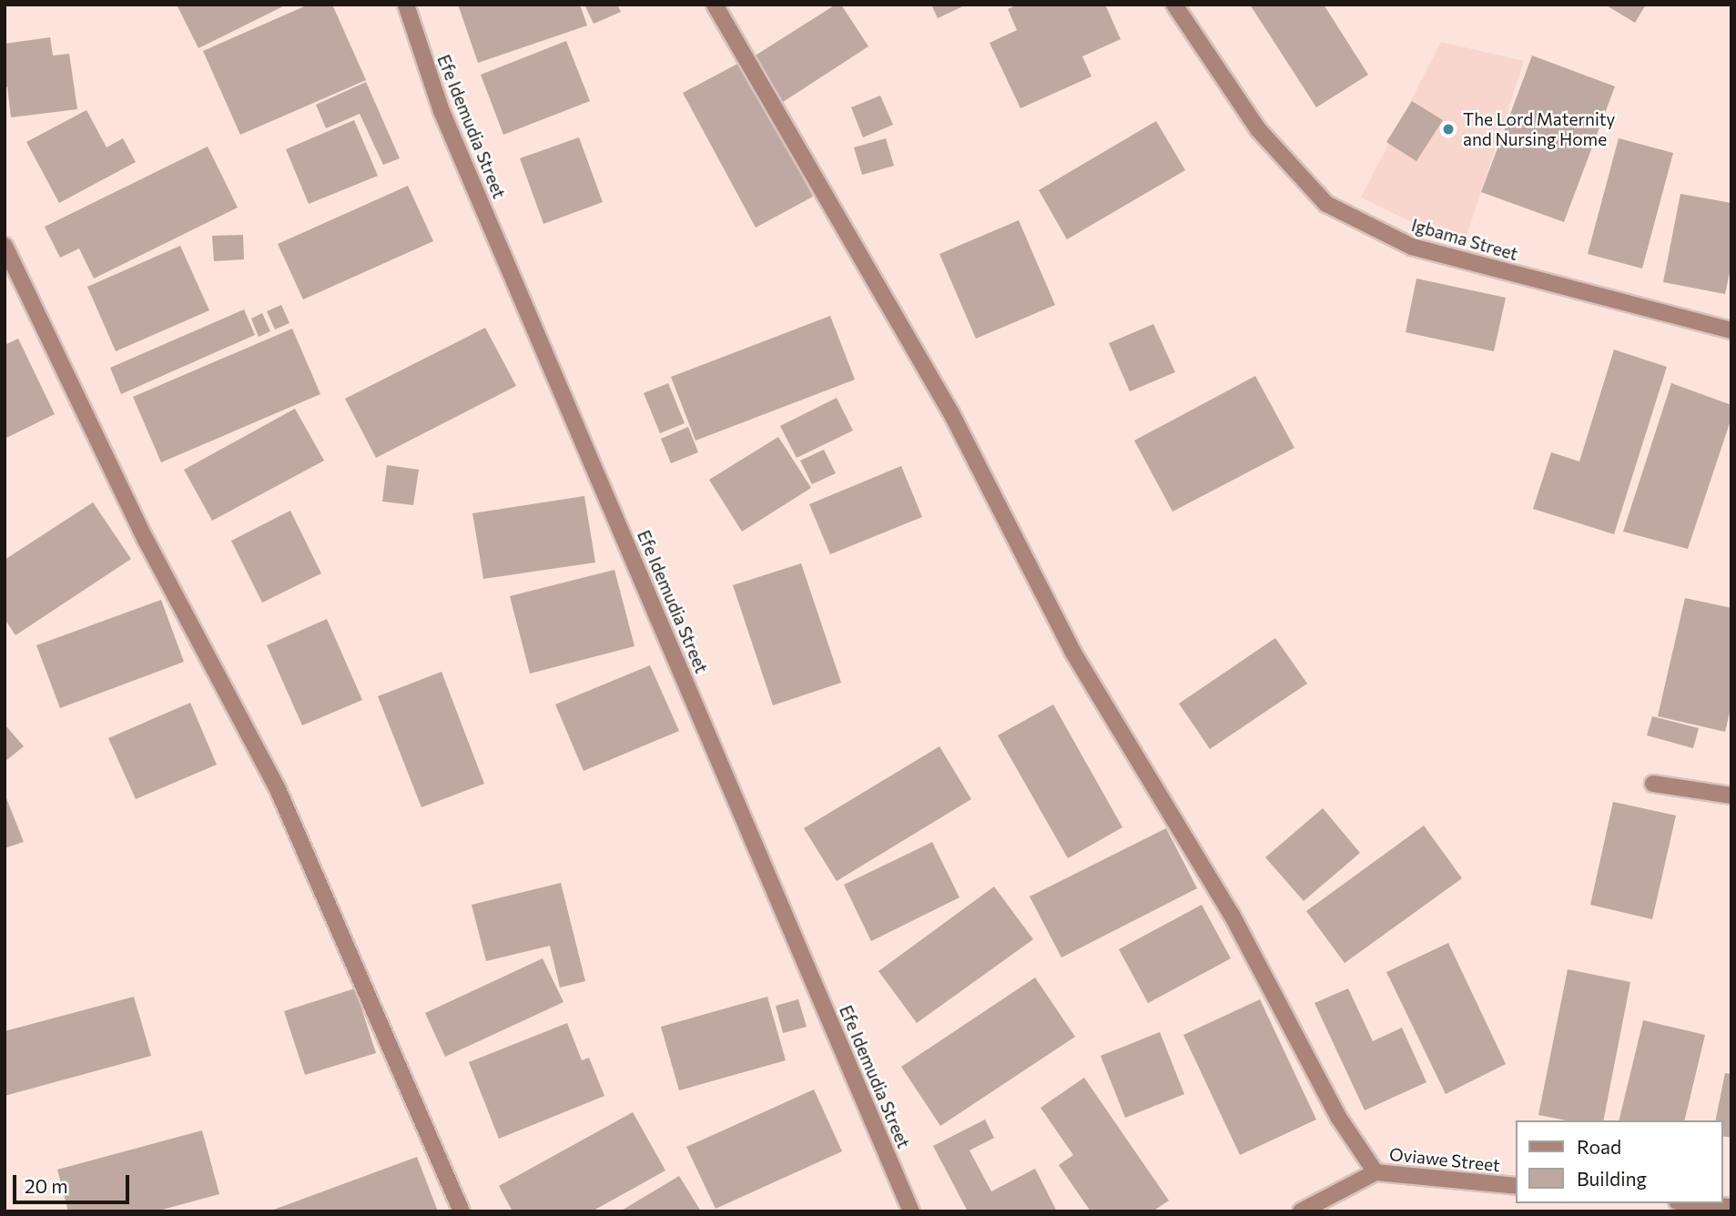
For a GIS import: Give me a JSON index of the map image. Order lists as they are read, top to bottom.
{
  "streets": {
    "street": ["Efe Idemudia Street", "Igbama Street", "Oviawe Street"]
  },
  "places": ["The Lord Maternity and Nursing Home"],
  "legend": ["Road", "Building"],
  "scale_bar": "20 m"
}
